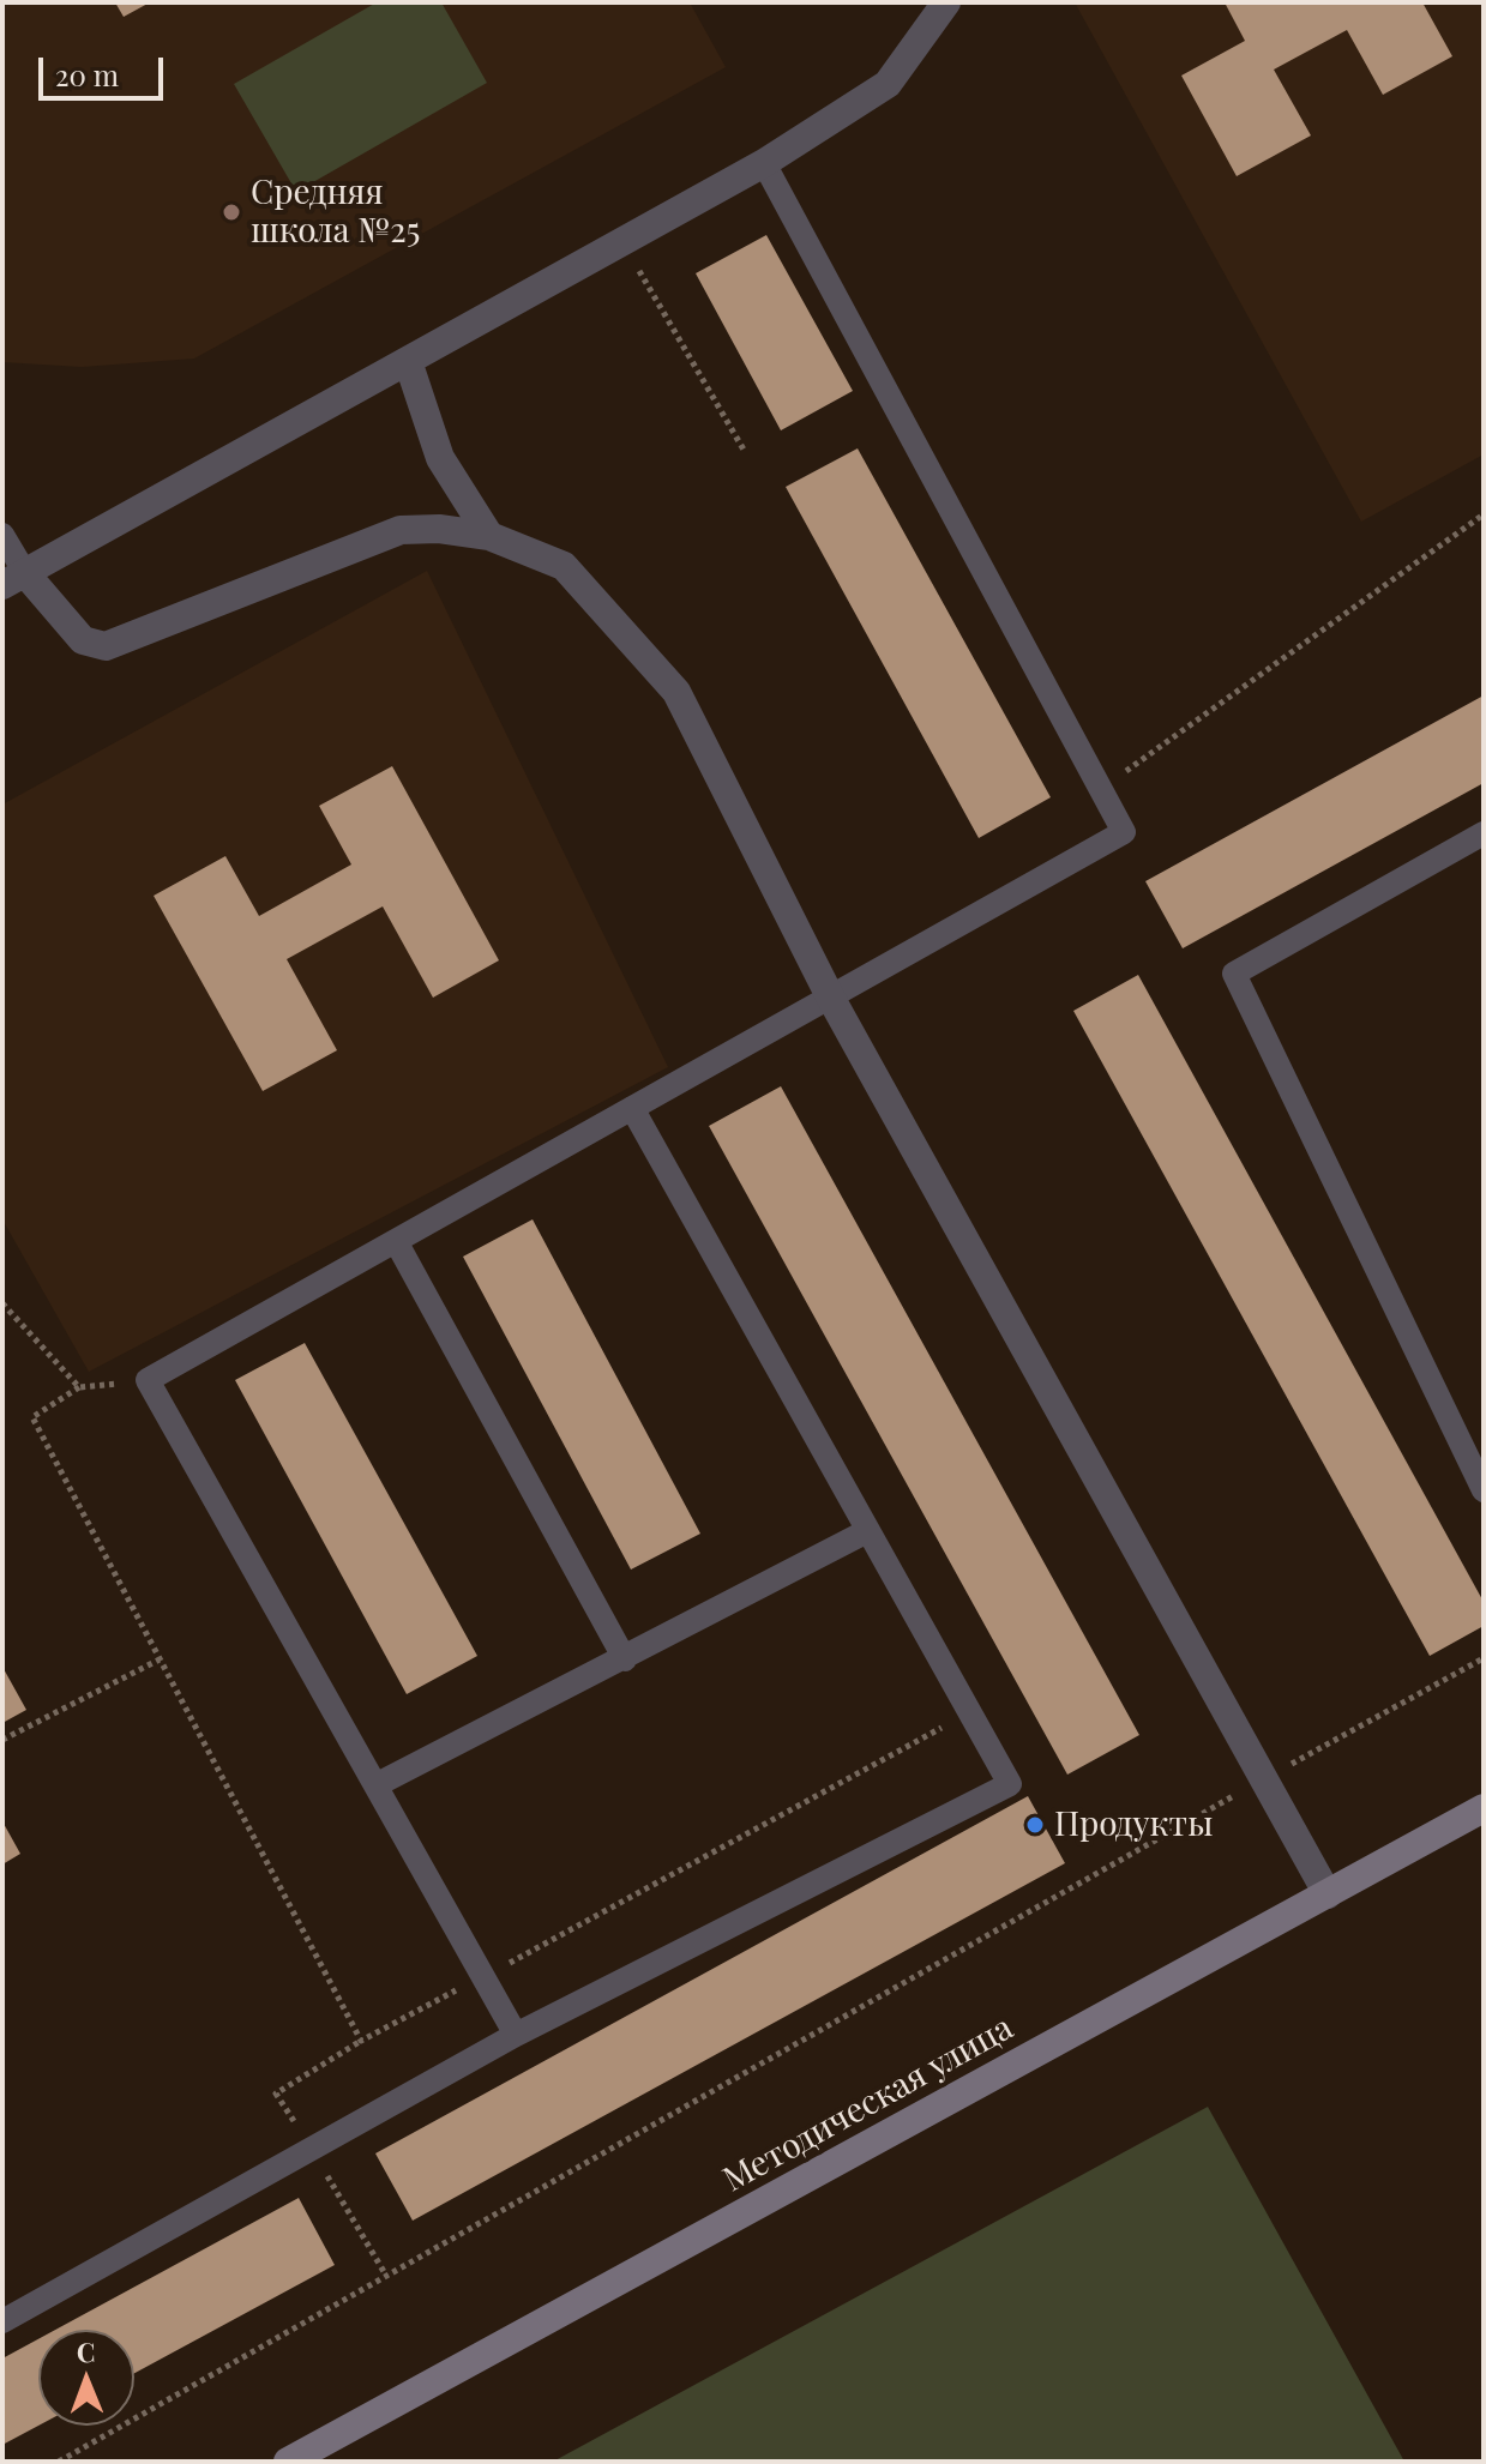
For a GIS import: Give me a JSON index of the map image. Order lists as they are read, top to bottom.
{
  "streets": {
    "street": ["Методическая улица"]
  },
  "places": ["Средняя школа №25", "Продукты"],
  "scale_bar": "20 m",
  "north": "top"
}
